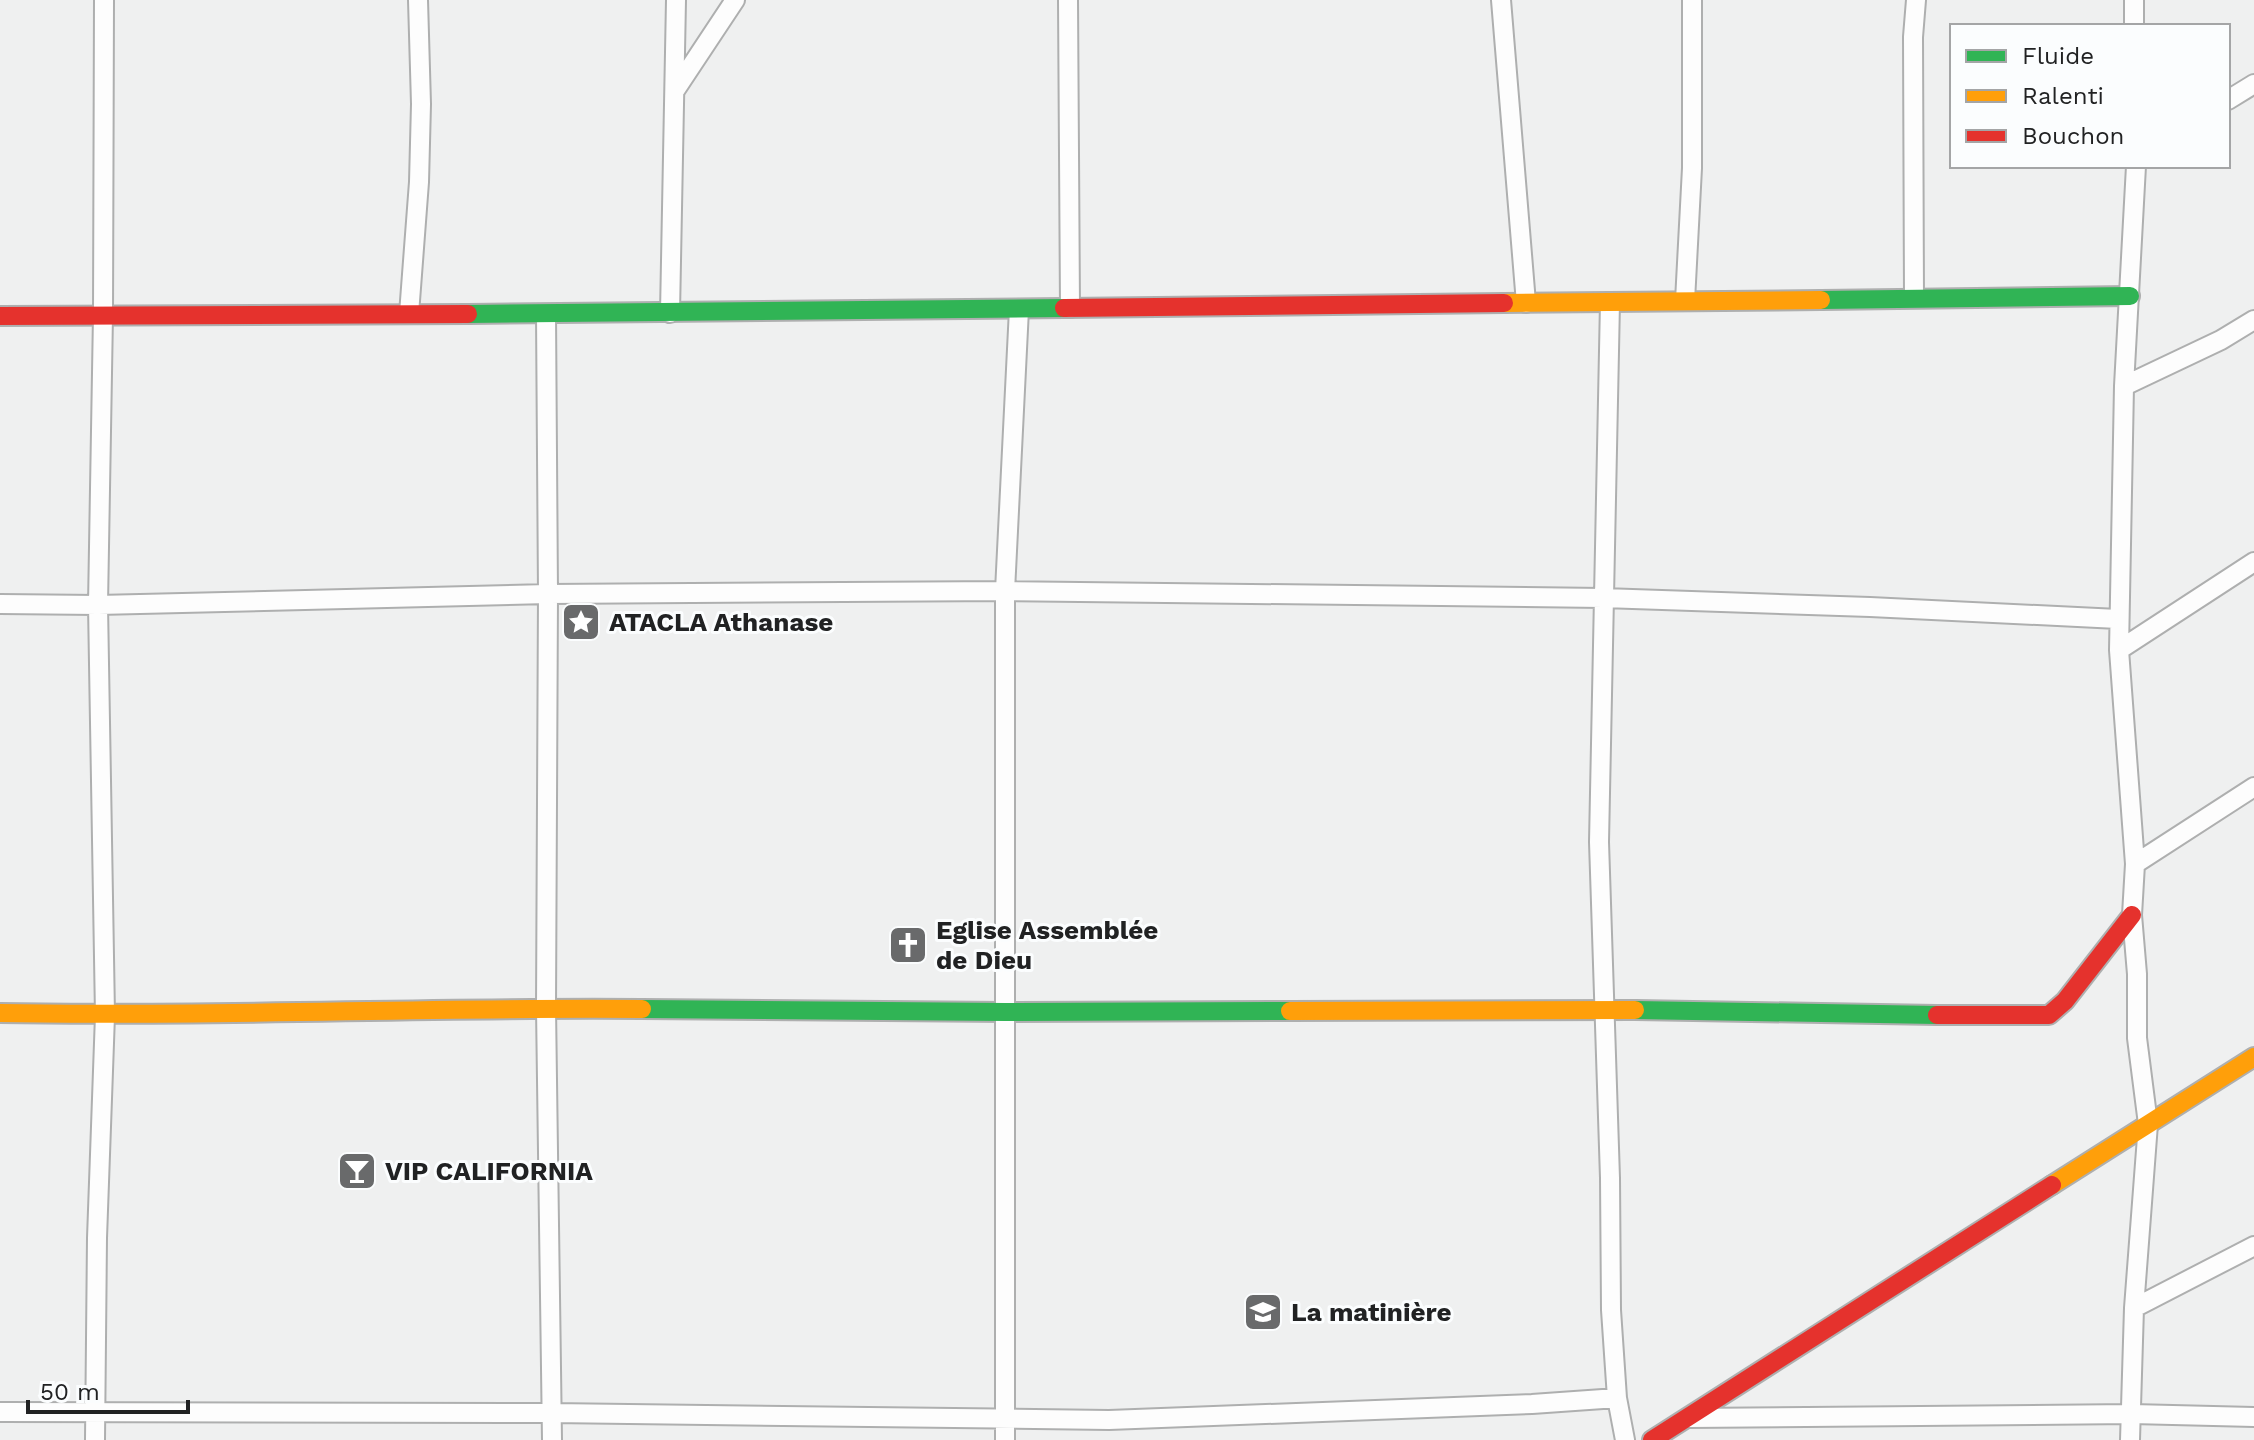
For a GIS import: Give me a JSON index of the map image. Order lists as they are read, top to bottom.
{
  "places": {
    "place": ["ATACLA Athanase"],
    "church": ["Eglise Assemblée de Dieu"],
    "bar": ["VIP CALIFORNIA"],
    "school or university": ["La matinière"]
  },
  "legend": ["Fluide", "Ralenti", "Bouchon"],
  "scale_bar": "50 m"
}
